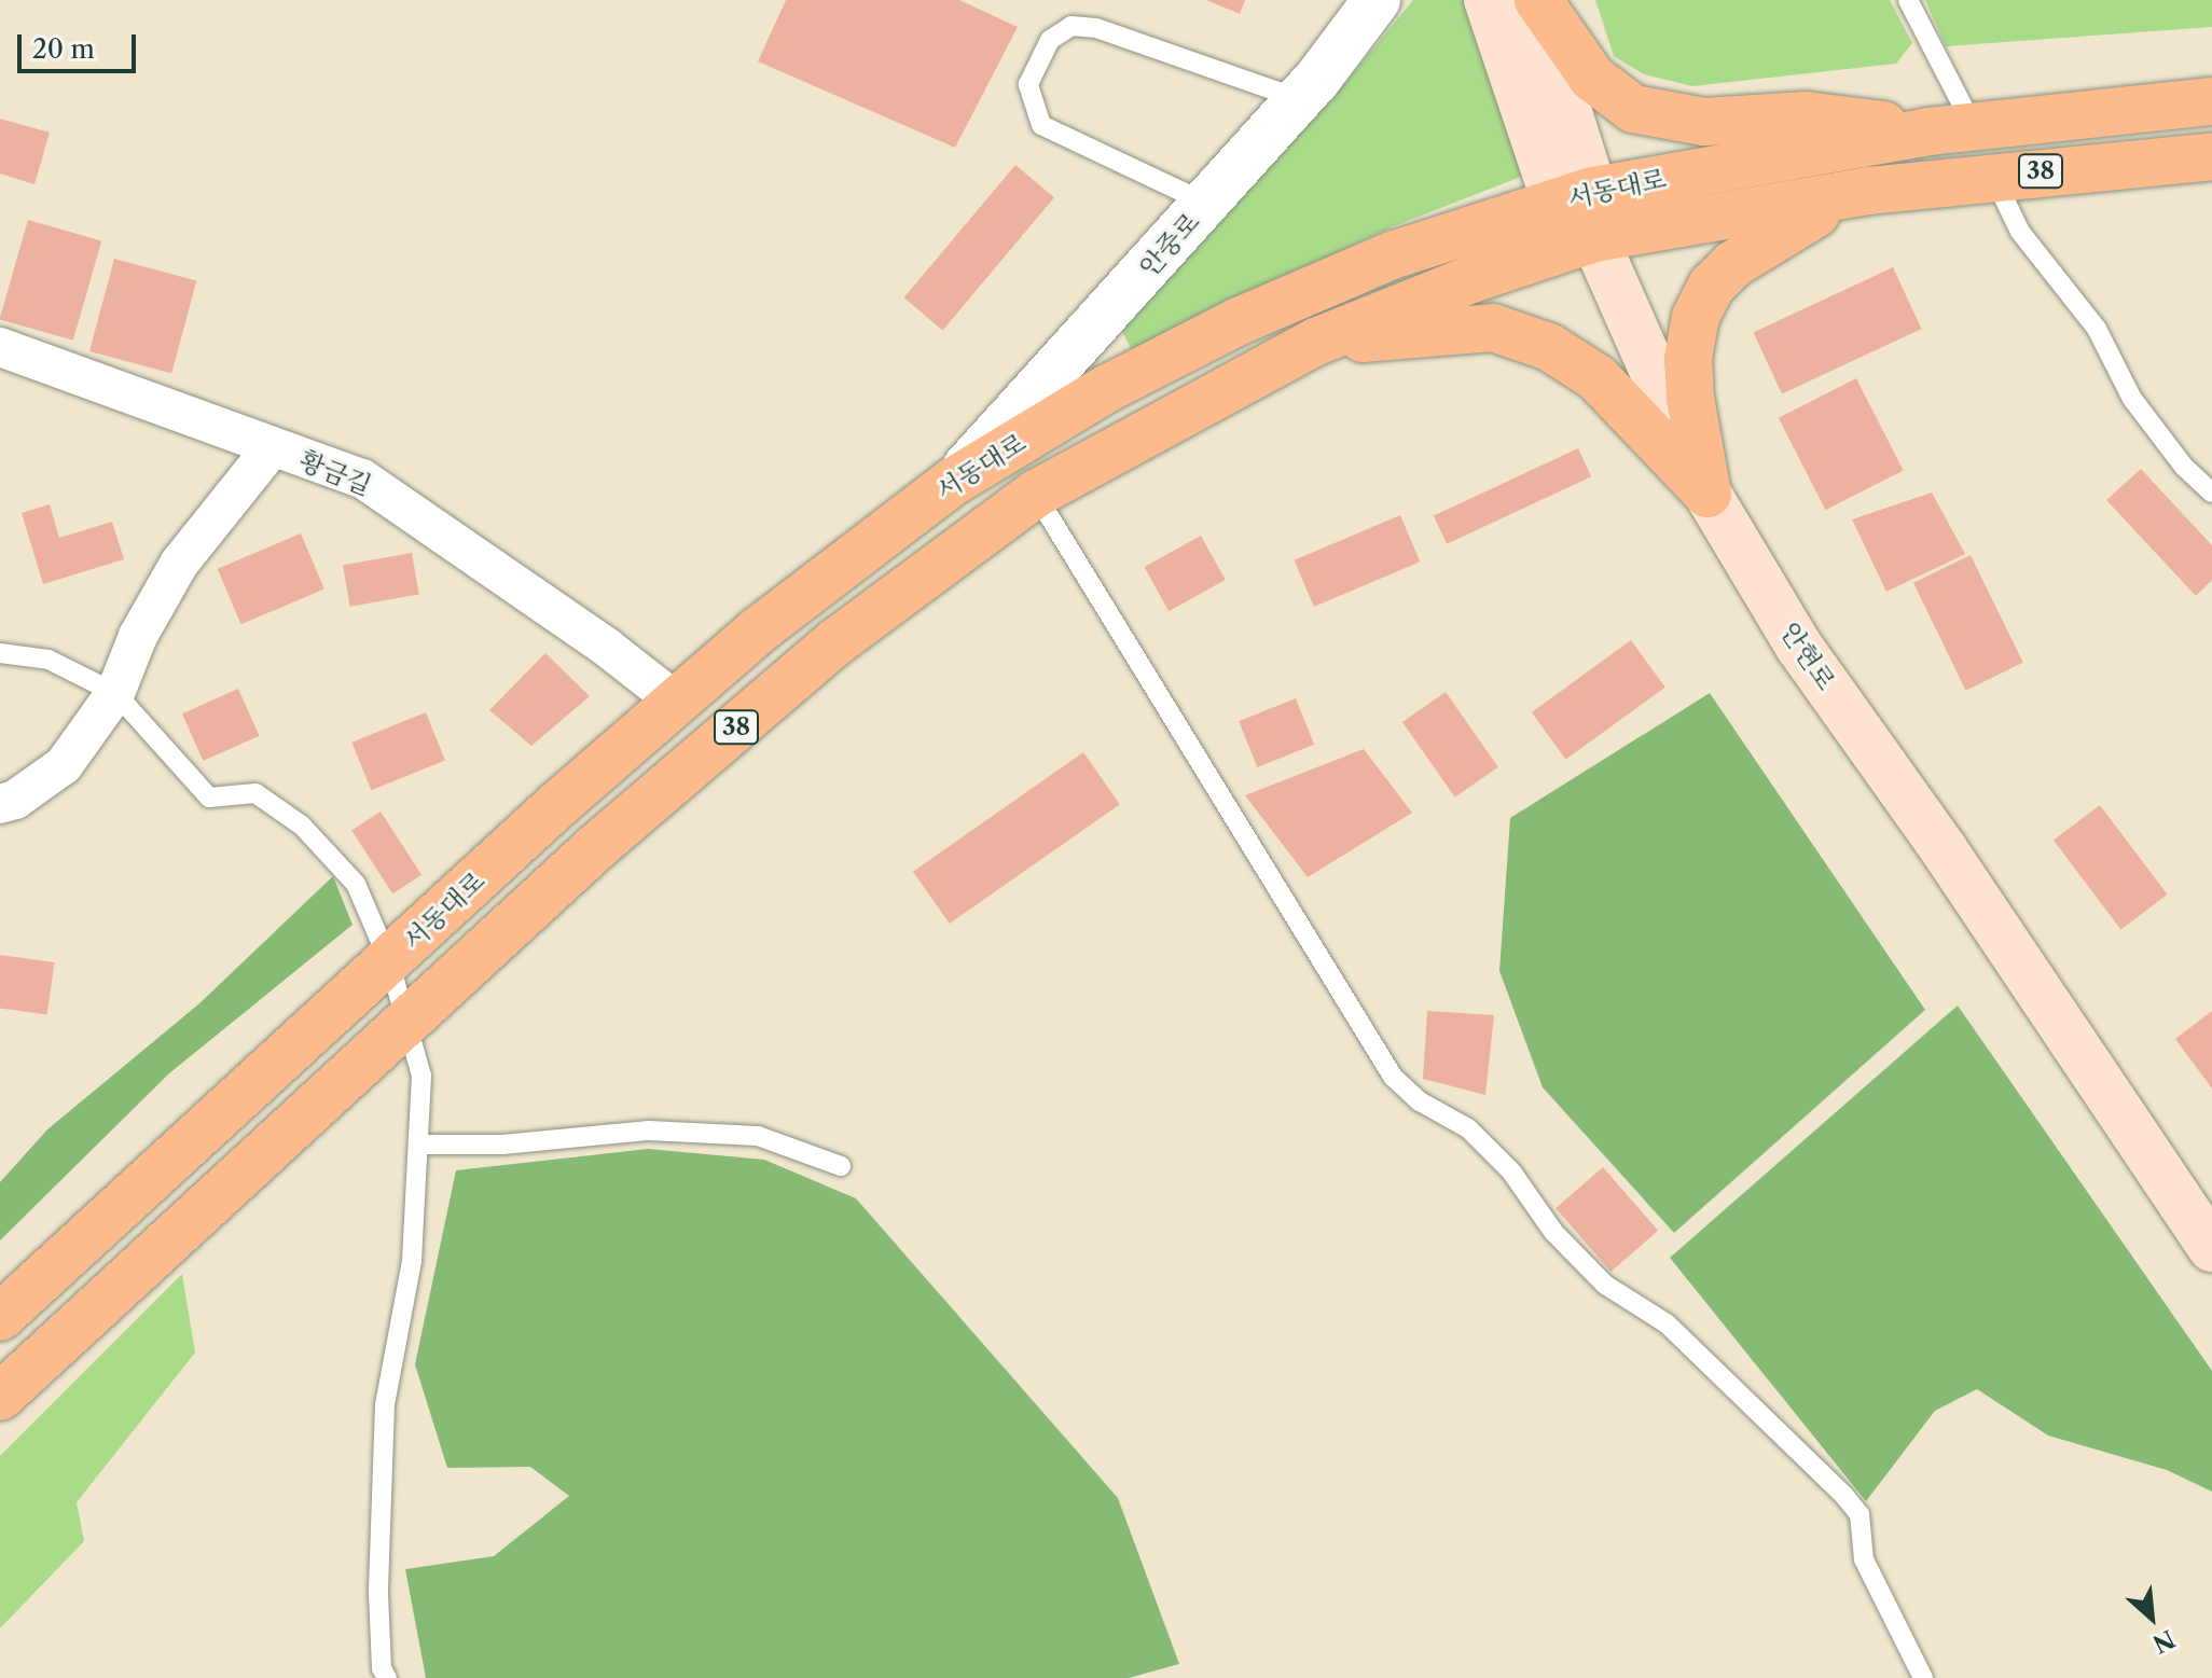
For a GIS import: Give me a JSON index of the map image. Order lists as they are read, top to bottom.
{
  "streets": {
    "main road": ["38", "서동대로", "안현로"],
    "street": ["안중로", "황금길"]
  },
  "crossings": [
    ["서동대로", "안중로"],
    ["서동대로", "황금길"],
    ["서동대로", "안현로"]
  ],
  "scale_bar": "20 m",
  "north": "bottom right"
}
